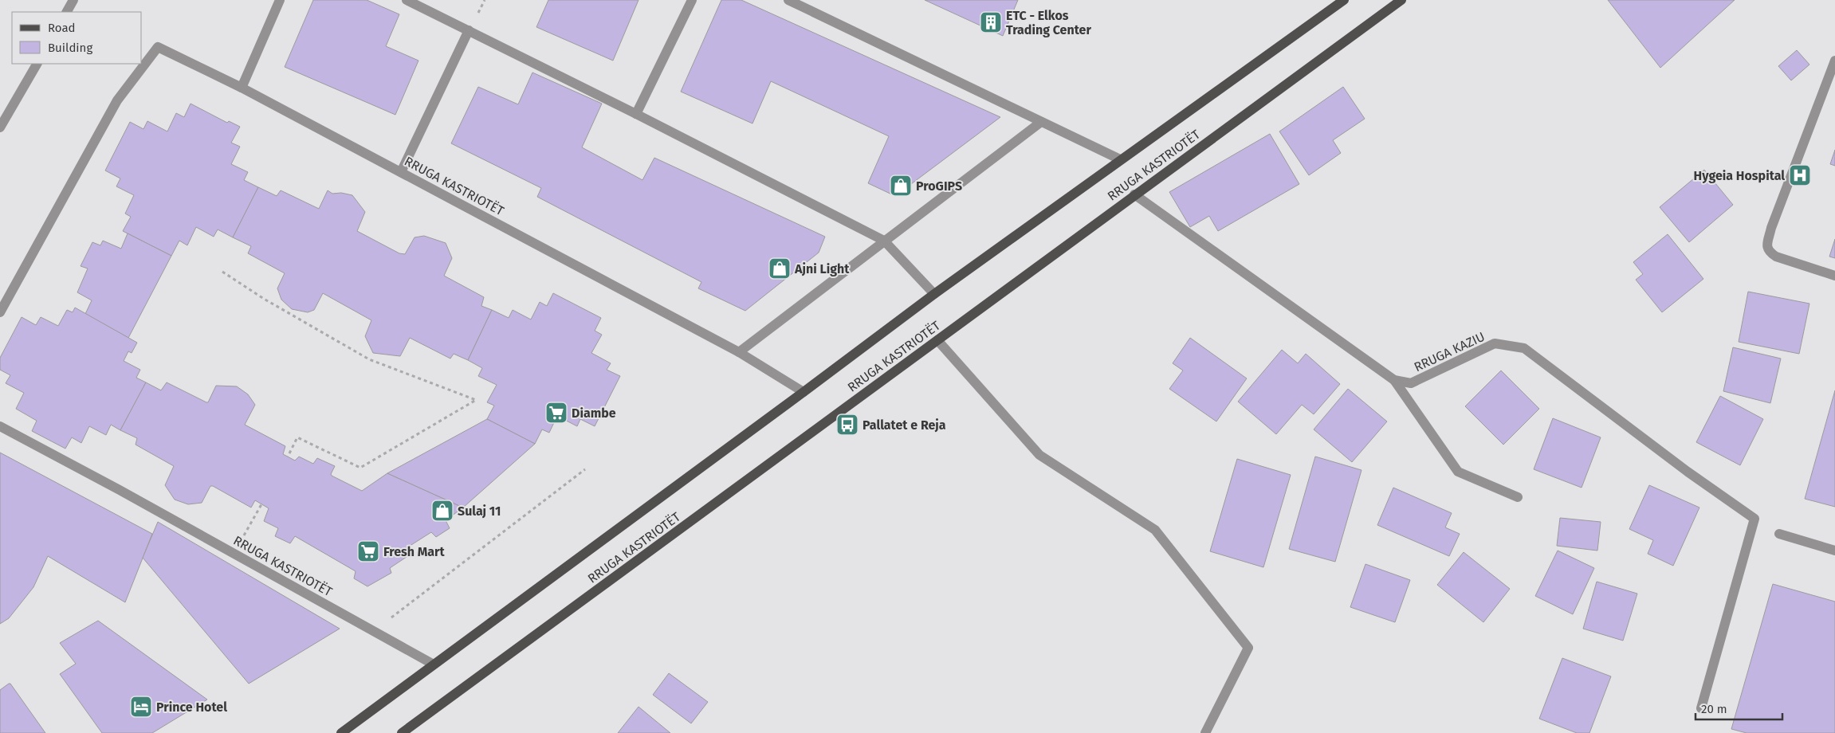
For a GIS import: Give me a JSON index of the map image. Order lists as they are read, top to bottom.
{
  "streets": {
    "main road": ["RRUGA KASTRIOTËT"],
    "street": ["RRUGA KAZIU"]
  },
  "crossings": [
    ["RRUGA KASTRIOTËT", "RRUGA KAZIU"]
  ],
  "places": {
    "building": ["ETC - Elkos Trading Center"],
    "hospital": ["Hygeia Hospital"],
    "shop": ["ProGIPS", "Ajni Light", "Sulaj 11"],
    "supermarket": ["Diambe", "Fresh Mart"],
    "bus stop": ["Pallatet e Reja"],
    "hotel": ["Prince Hotel"]
  },
  "legend": ["Road", "Building"],
  "scale_bar": "20 m"
}
